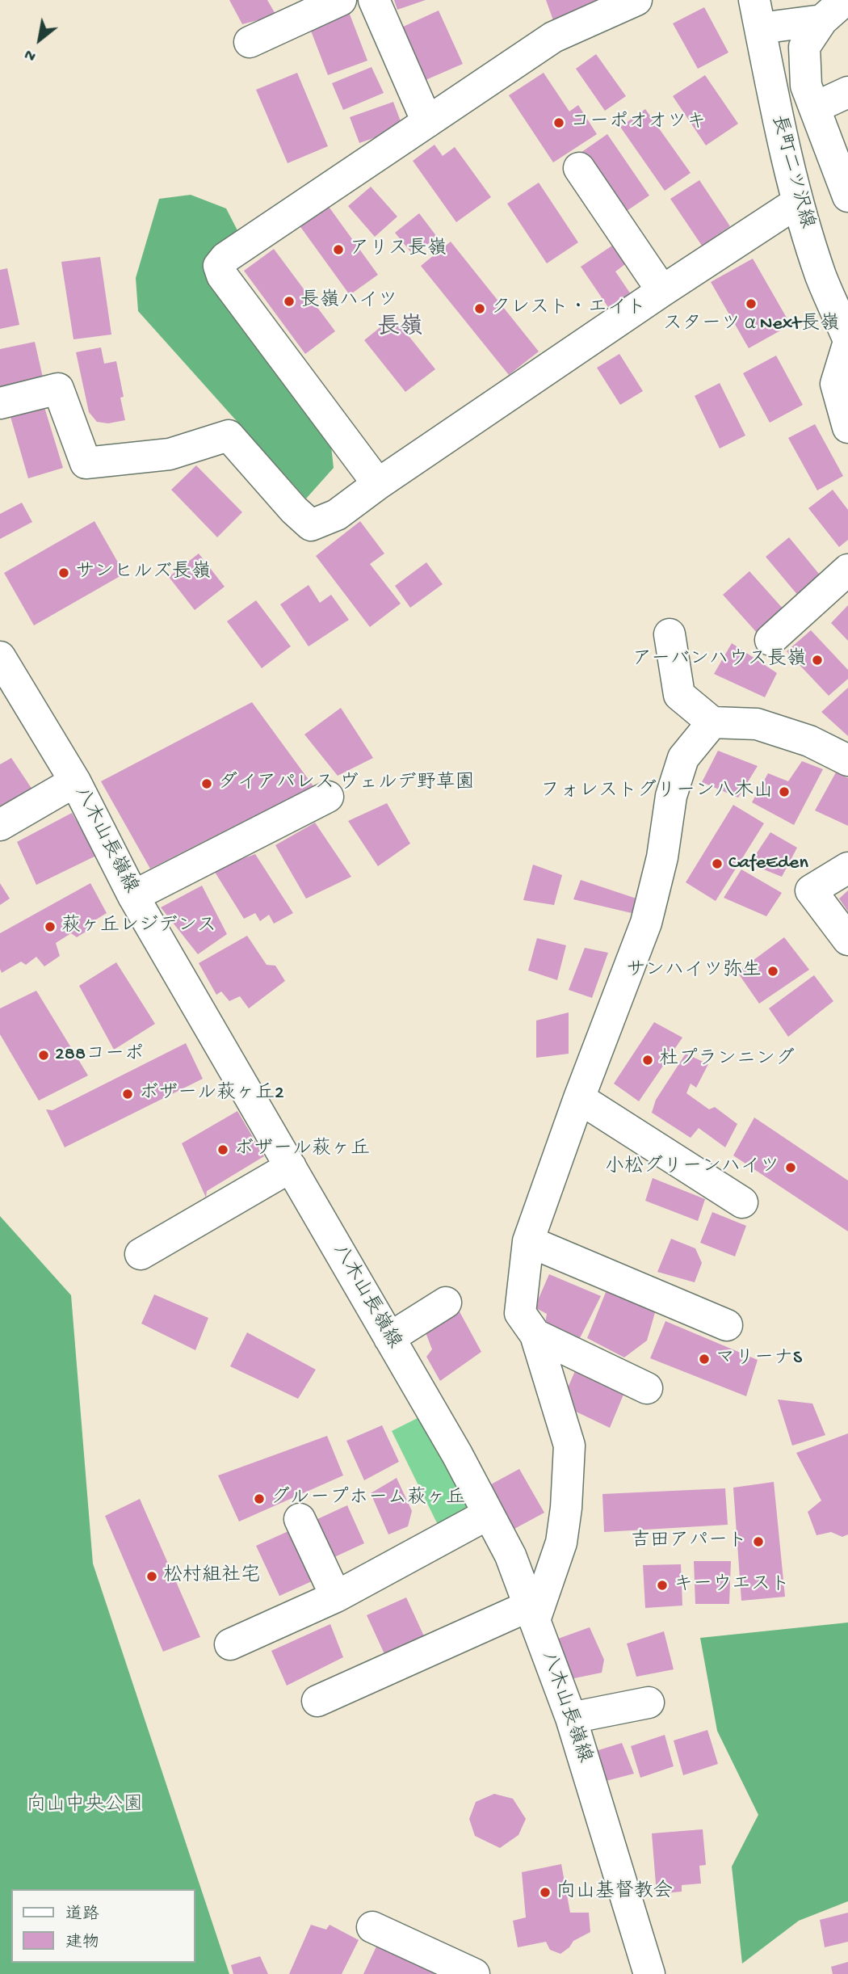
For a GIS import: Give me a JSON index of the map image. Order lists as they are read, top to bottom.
{
  "streets": {
    "street": ["長町二ツ沢線", "八木山長嶺線"]
  },
  "districts": ["長嶺"],
  "parks": ["向山中央公園"],
  "places": [
    "コーポオオツキ",
    "アリス長嶺",
    "長嶺ハイツ",
    "スターツαNext長嶺",
    "クレスト・エイト",
    "サンヒルズ長嶺",
    "アーバンハウス長嶺",
    "ダイアパレス ヴェルデ野草園",
    "フォレストグリーン八木山",
    "CafeEden",
    "萩ヶ丘レジデンス",
    "サンハイツ弥生",
    "288コーポ",
    "杜プランニング",
    "ボザール萩ヶ丘2",
    "ボザール萩ヶ丘",
    "小松グリーンハイツ",
    "マリーナS",
    "グループホーム萩ヶ丘",
    "吉田アパート",
    "松村組社宅",
    "キーウエスト",
    "向山基督教会"
  ],
  "legend": ["道路", "建物"],
  "north": "bottom left"
}
